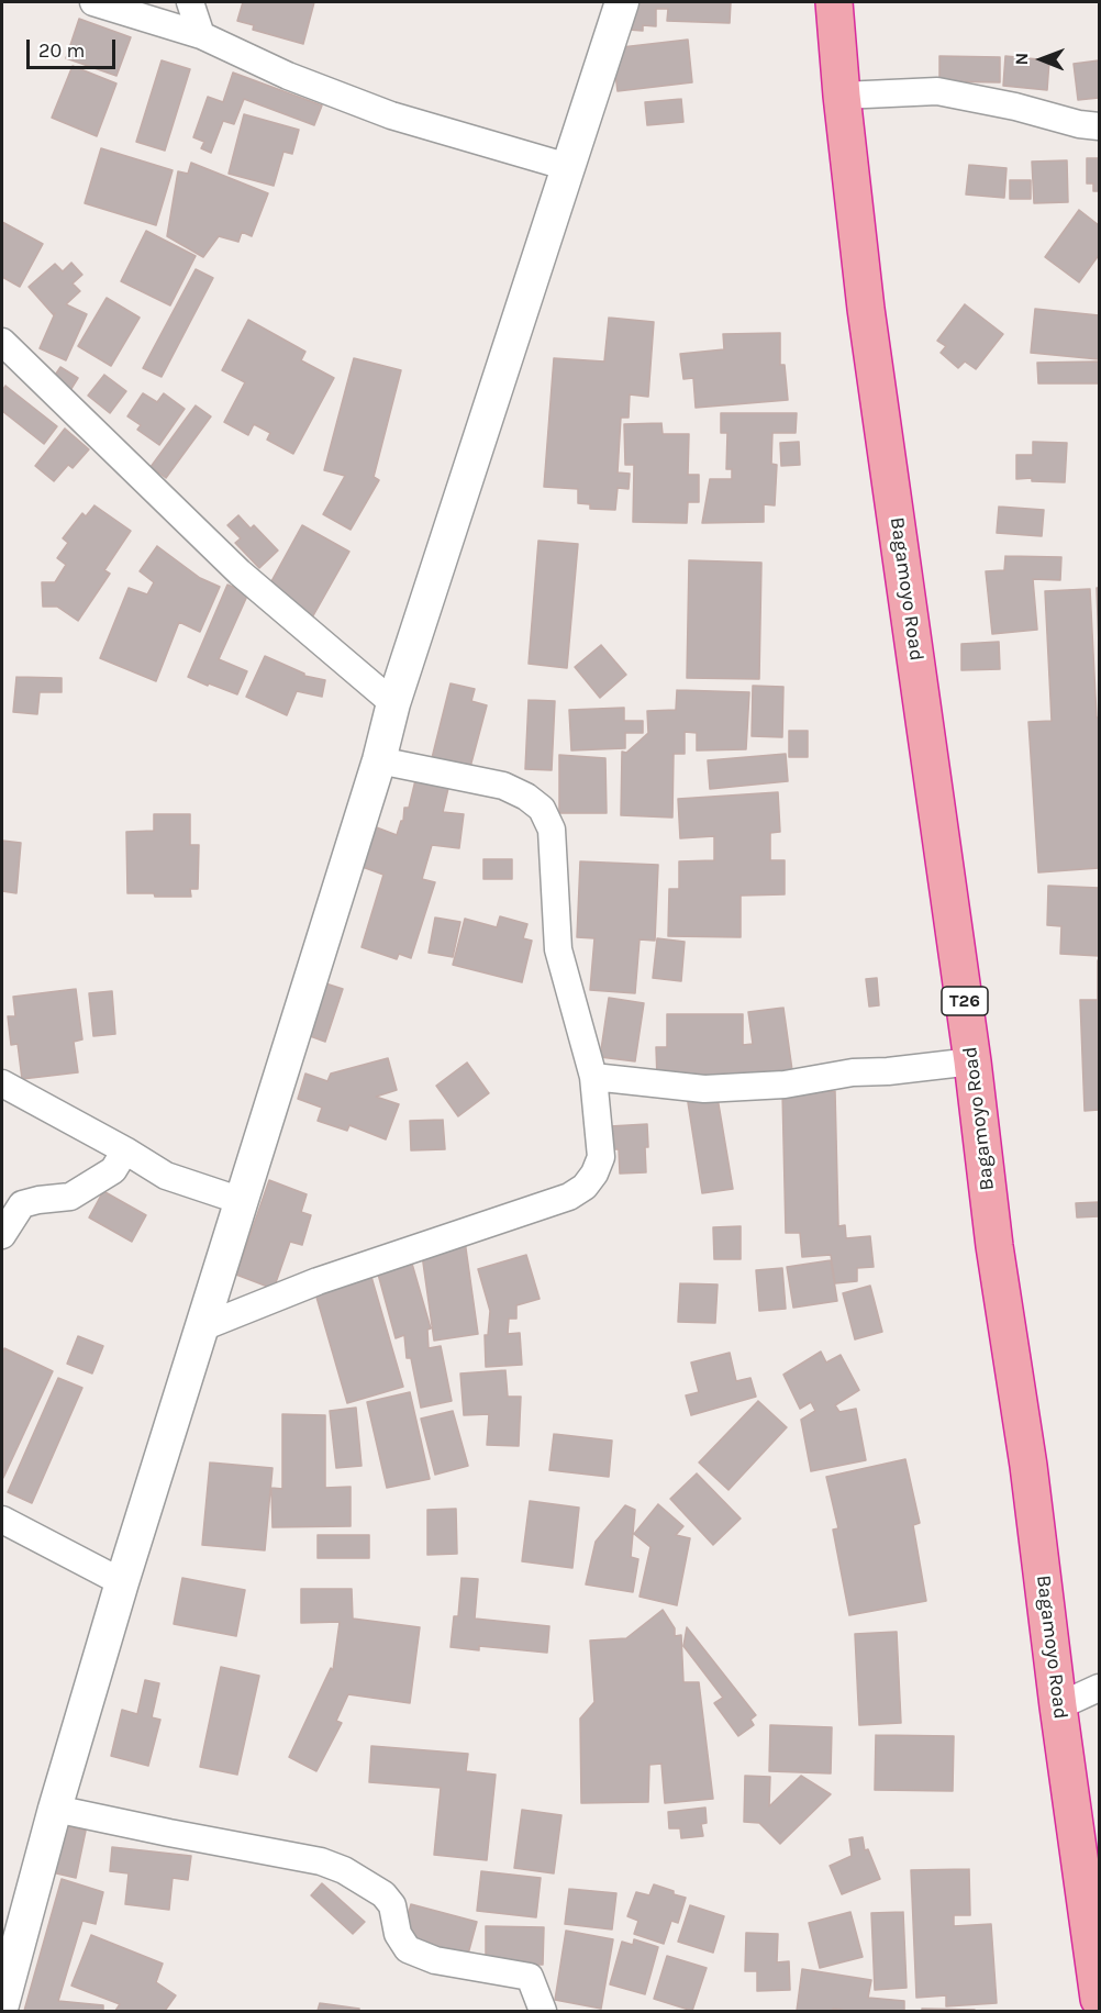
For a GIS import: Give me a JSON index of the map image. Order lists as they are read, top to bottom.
{
  "streets": {
    "highway": ["Bagamoyo Road", "T26"]
  },
  "scale_bar": "20 m",
  "north": "left"
}
